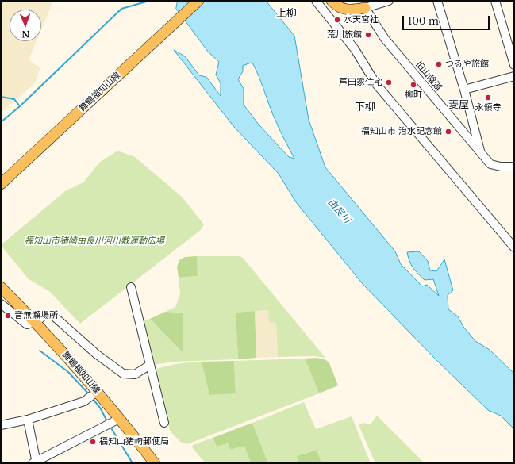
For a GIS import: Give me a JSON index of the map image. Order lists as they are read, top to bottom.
{
  "streets": {
    "main road": ["舞鶴福知山線"],
    "street": ["旧山陰道"]
  },
  "districts": ["上柳", "菱屋", "下柳"],
  "water": ["由良川"],
  "parks": ["福知山市猪崎由良川河川敷運動広場"],
  "places": [
    "水天宮社",
    "荒川旅館",
    "つるや旅館",
    "芦田家住宅",
    "柳町",
    "永領寺",
    "福知山市 治水記念館",
    "音無瀬場所",
    "福知山猪崎郵便局"
  ],
  "scale_bar": "100 m",
  "north": "bottom"
}
